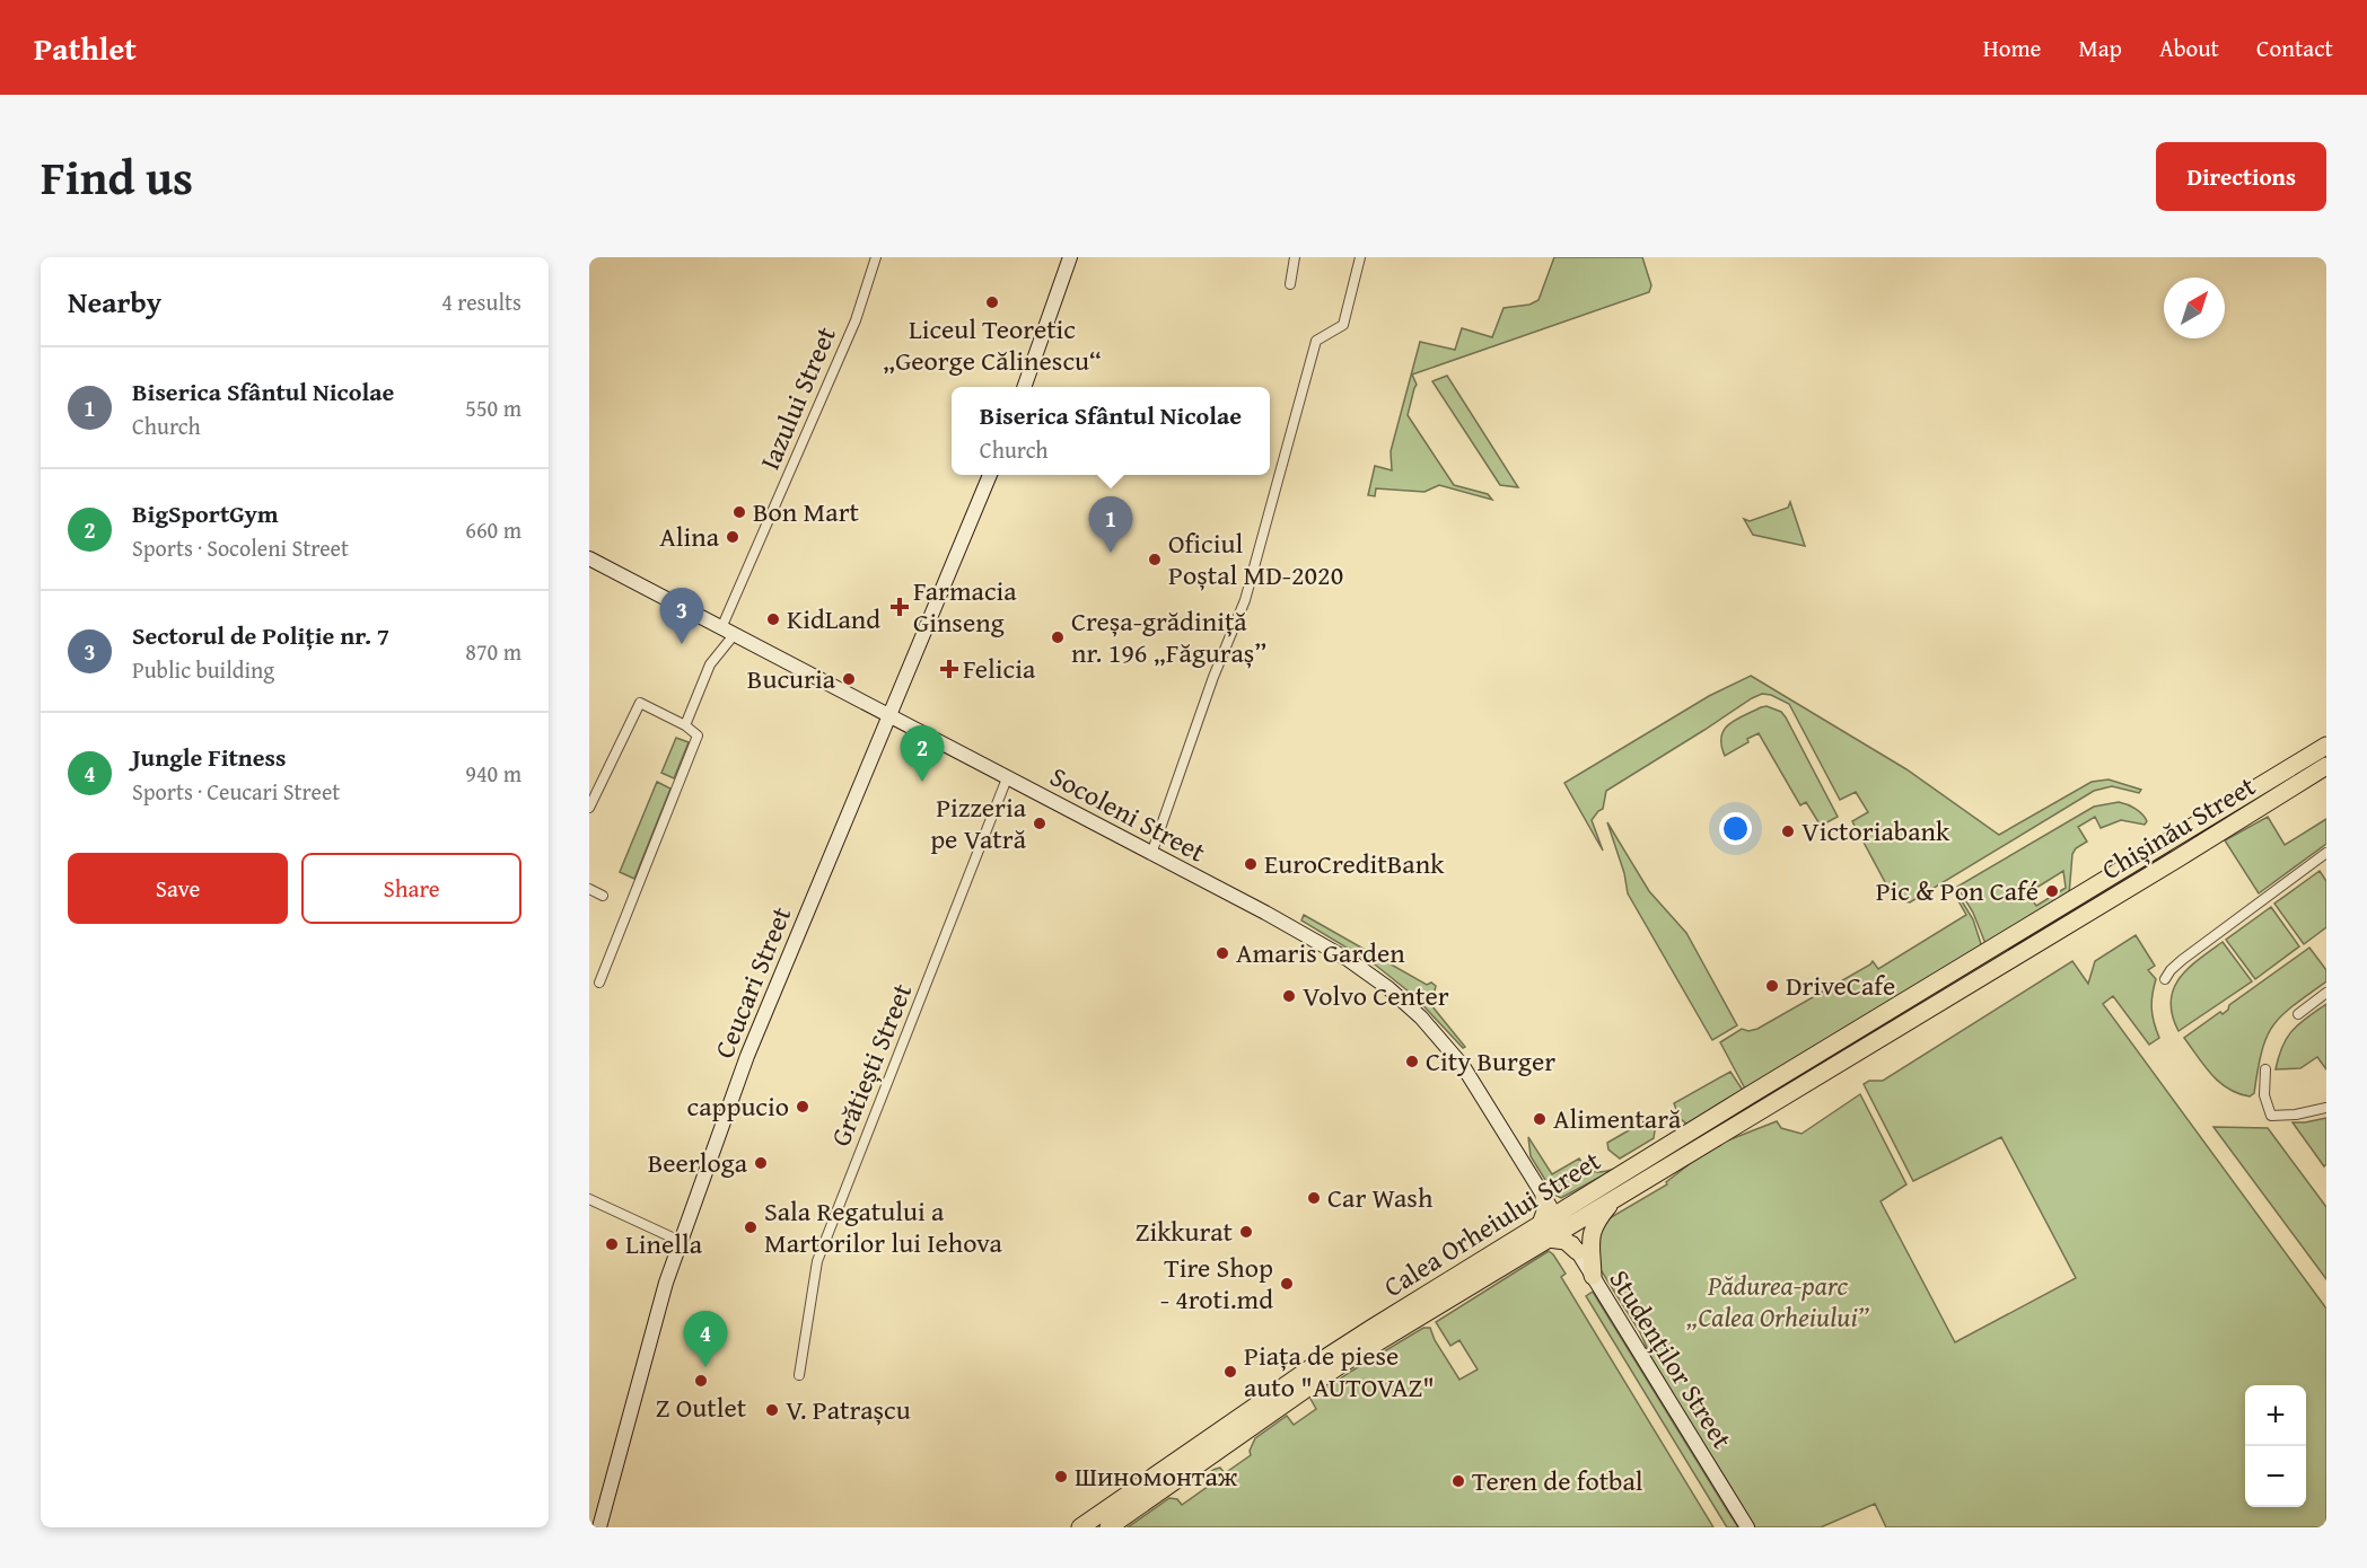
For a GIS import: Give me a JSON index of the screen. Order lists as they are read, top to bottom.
{
  "streets": {
    "highway": ["Chișinău Street", "Calea Orheiului Street"],
    "main road": ["Socoleni Street", "Ceucari Street", "Studenților Street"],
    "street": ["Iazului Street", "Grătiești Street"]
  },
  "crossings": [
    ["Iazului Street", "Socoleni Street"],
    ["Socoleni Street", "Ceucari Street"],
    ["Socoleni Street", "Grătiești Street"],
    ["Chișinău Street", "Calea Orheiului Street"]
  ],
  "parks": ["Pădurea-parc „Calea Orheiului”"],
  "places": {
    "other": [
      "Liceul Teoretic „George Călinescu“",
      "Bon Mart",
      "Alina",
      "Oficiul Poștal MD-2020",
      "KidLand",
      "Creșa-grădiniță nr. 196 „Făguraș”",
      "Bucuria",
      "Pizzeria pe Vatră",
      "Victoriabank",
      "EuroCreditBank",
      "Pic & Pon Café",
      "Amaris Garden",
      "DriveCafe",
      "Volvo Center",
      "City Burger",
      "cappucio",
      "Alimentară",
      "Beerloga",
      "Car Wash",
      "Sala Regatului a Martorilor lui Iehova",
      "Zikkurat",
      "Linella",
      "Tire Shop - 4roti.md",
      "Piața de piese auto \"AUTOVAZ\"",
      "Z Outlet",
      "V. Patrașcu",
      "Шиномонтаж",
      "Teren de fotbal"
    ],
    "health": ["Farmacia Ginseng", "Felicia"]
  },
  "north": "top right",
  "page": {
    "header": "Pathlet",
    "nav": [
      "Home",
      "Map",
      "About",
      "Contact"
    ],
    "title": "Find us",
    "buttons": [
      "Directions",
      ["Save", "Share"]
    ],
    "heading": ["Nearby", "4 results"],
    "list": [
      {
        "mark": "1",
        "name": "Biserica Sfântul Nicolae",
        "note": "Church",
        "value": "550 m"
      },
      {
        "mark": "2",
        "name": "BigSportGym",
        "note": "Sports · Socoleni Street",
        "value": "660 m"
      },
      {
        "mark": "3",
        "name": "Sectorul de Poliție nr. 7",
        "note": "Public building",
        "value": "870 m"
      },
      {
        "mark": "4",
        "name": "Jungle Fitness",
        "note": "Sports · Ceucari Street",
        "value": "940 m"
      }
    ],
    "popup": ["Biserica Sfântul Nicolae", "Church"],
    "pins": [
      "1",
      "3",
      "2",
      "4"
    ],
    "map_buttons": ["+", "−"]
  }
}
